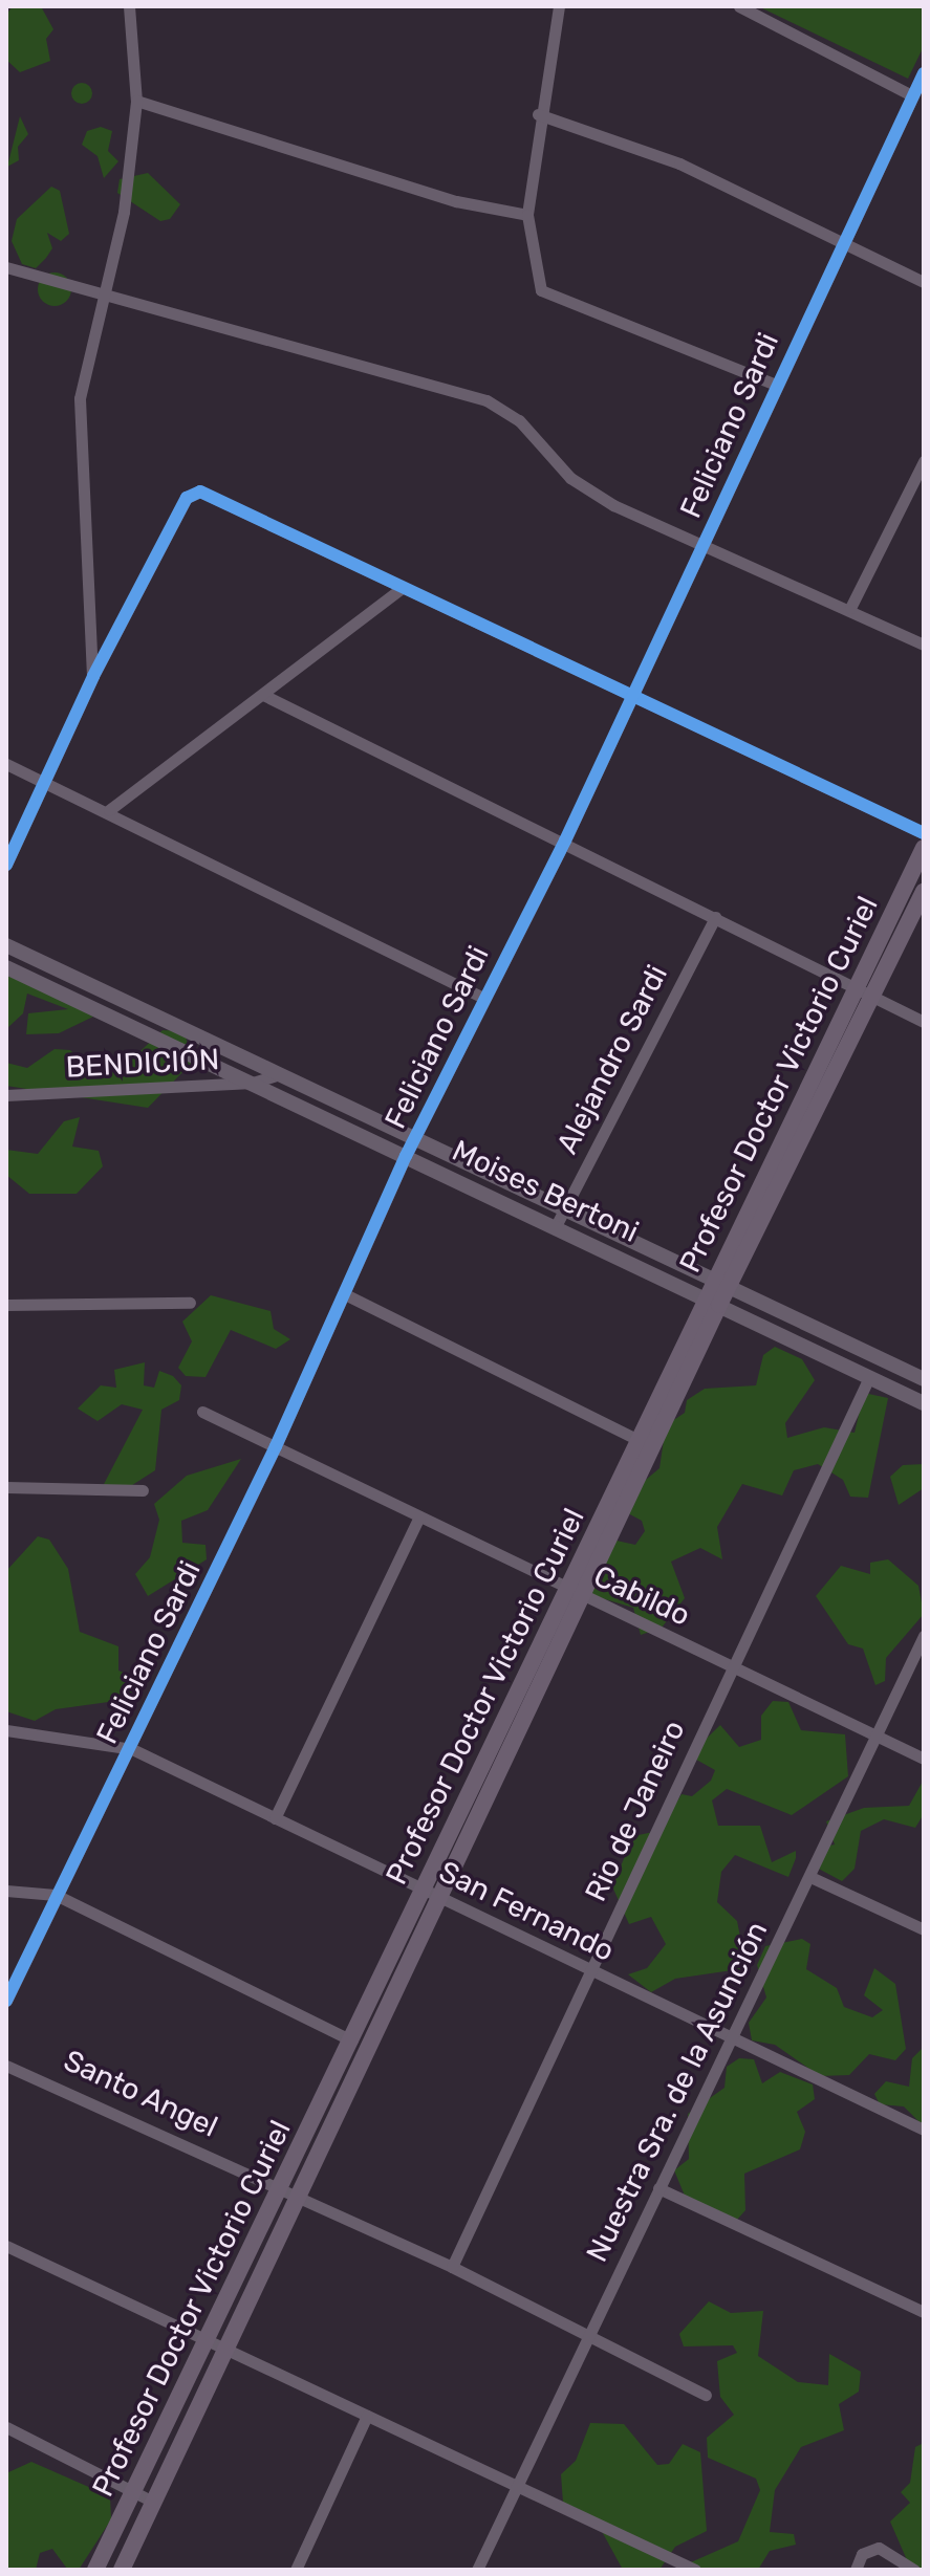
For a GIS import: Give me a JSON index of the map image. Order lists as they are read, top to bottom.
{
  "streets": {
    "main road": ["Profesor Doctor Victorio Curiel"],
    "street": [
      "Feliciano Sardi",
      "Alejandro Sardi",
      "BENDICIÓN",
      "Moises Bertoni",
      "Cabildo",
      "Rio de Janeiro",
      "San Fernando",
      "Nuestra Sra. de la Asunción",
      "Santo Angel"
    ]
  },
  "crossings": [
    ["Feliciano Sardi", "Moises Bertoni"],
    ["Feliciano Sardi", "Cabildo"],
    ["Feliciano Sardi", "San Fernando"],
    ["Alejandro Sardi", "Moises Bertoni"],
    ["BENDICIÓN", "Moises Bertoni"],
    ["Profesor Doctor Victorio Curiel", "Moises Bertoni"],
    ["Profesor Doctor Victorio Curiel", "Cabildo"],
    ["Profesor Doctor Victorio Curiel", "San Fernando"],
    ["Profesor Doctor Victorio Curiel", "Santo Angel"],
    ["Moises Bertoni", "Rio de Janeiro"],
    ["Cabildo", "Rio de Janeiro"],
    ["Cabildo", "Nuestra Sra. de la Asunción"],
    ["Rio de Janeiro", "San Fernando"],
    ["Rio de Janeiro", "Santo Angel"],
    ["San Fernando", "Nuestra Sra. de la Asunción"],
    ["Nuestra Sra. de la Asunción", "Santo Angel"]
  ]
}
